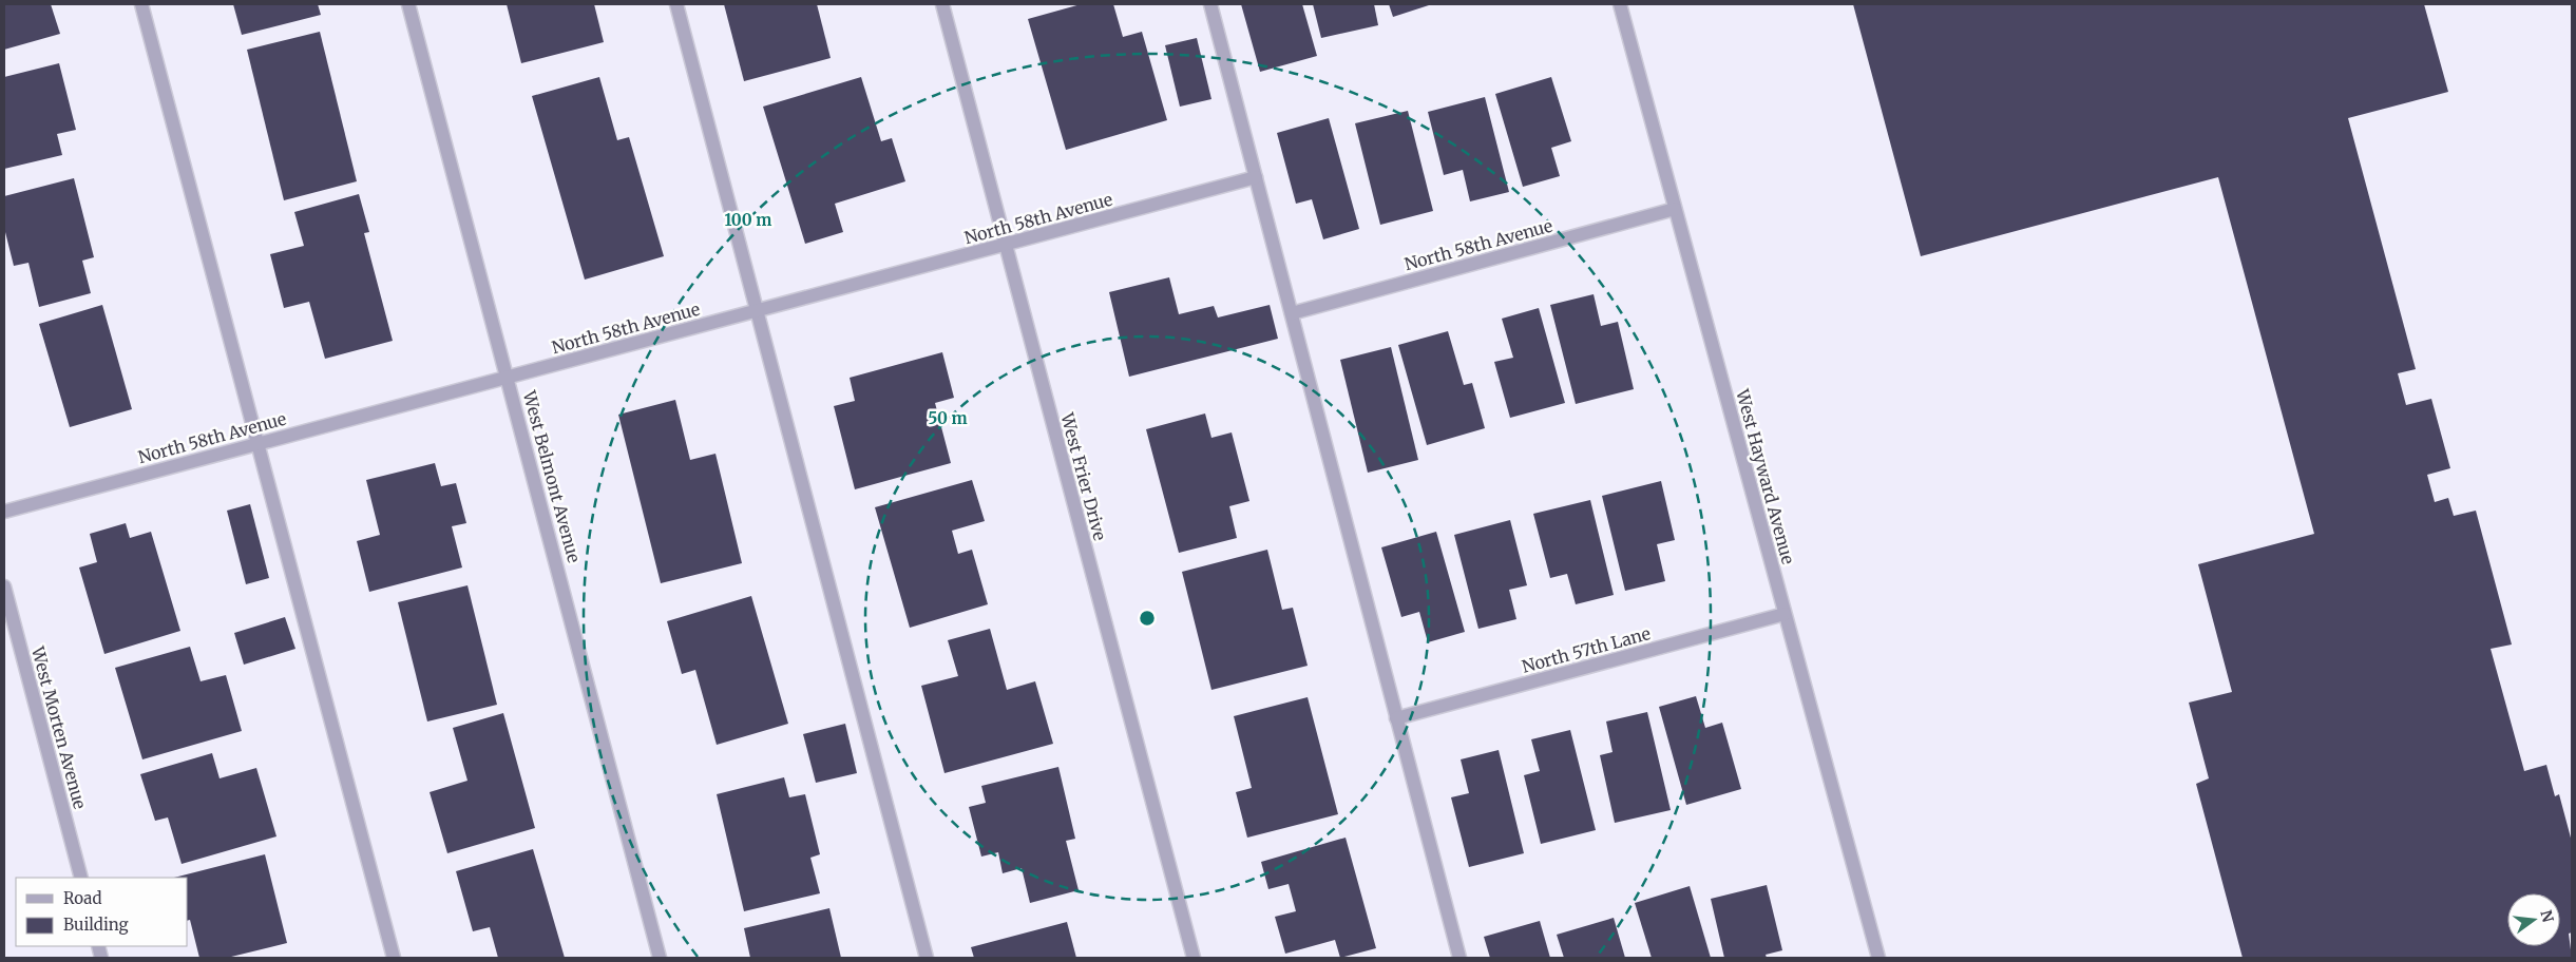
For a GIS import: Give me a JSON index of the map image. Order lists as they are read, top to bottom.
{
  "streets": {
    "street": [
      "North 58th Avenue",
      "West Belmont Avenue",
      "West Frier Drive",
      "West Hayward Avenue",
      "North 57th Lane",
      "West Morten Avenue"
    ]
  },
  "crossings": [
    ["North 58th Avenue", "West Belmont Avenue"],
    ["North 58th Avenue", "West Frier Drive"],
    ["North 58th Avenue", "West Hayward Avenue"],
    ["West Hayward Avenue", "North 57th Lane"]
  ],
  "legend": ["Road", "Building"],
  "north": "right",
  "rings": ["100 m", "50 m"]
}
